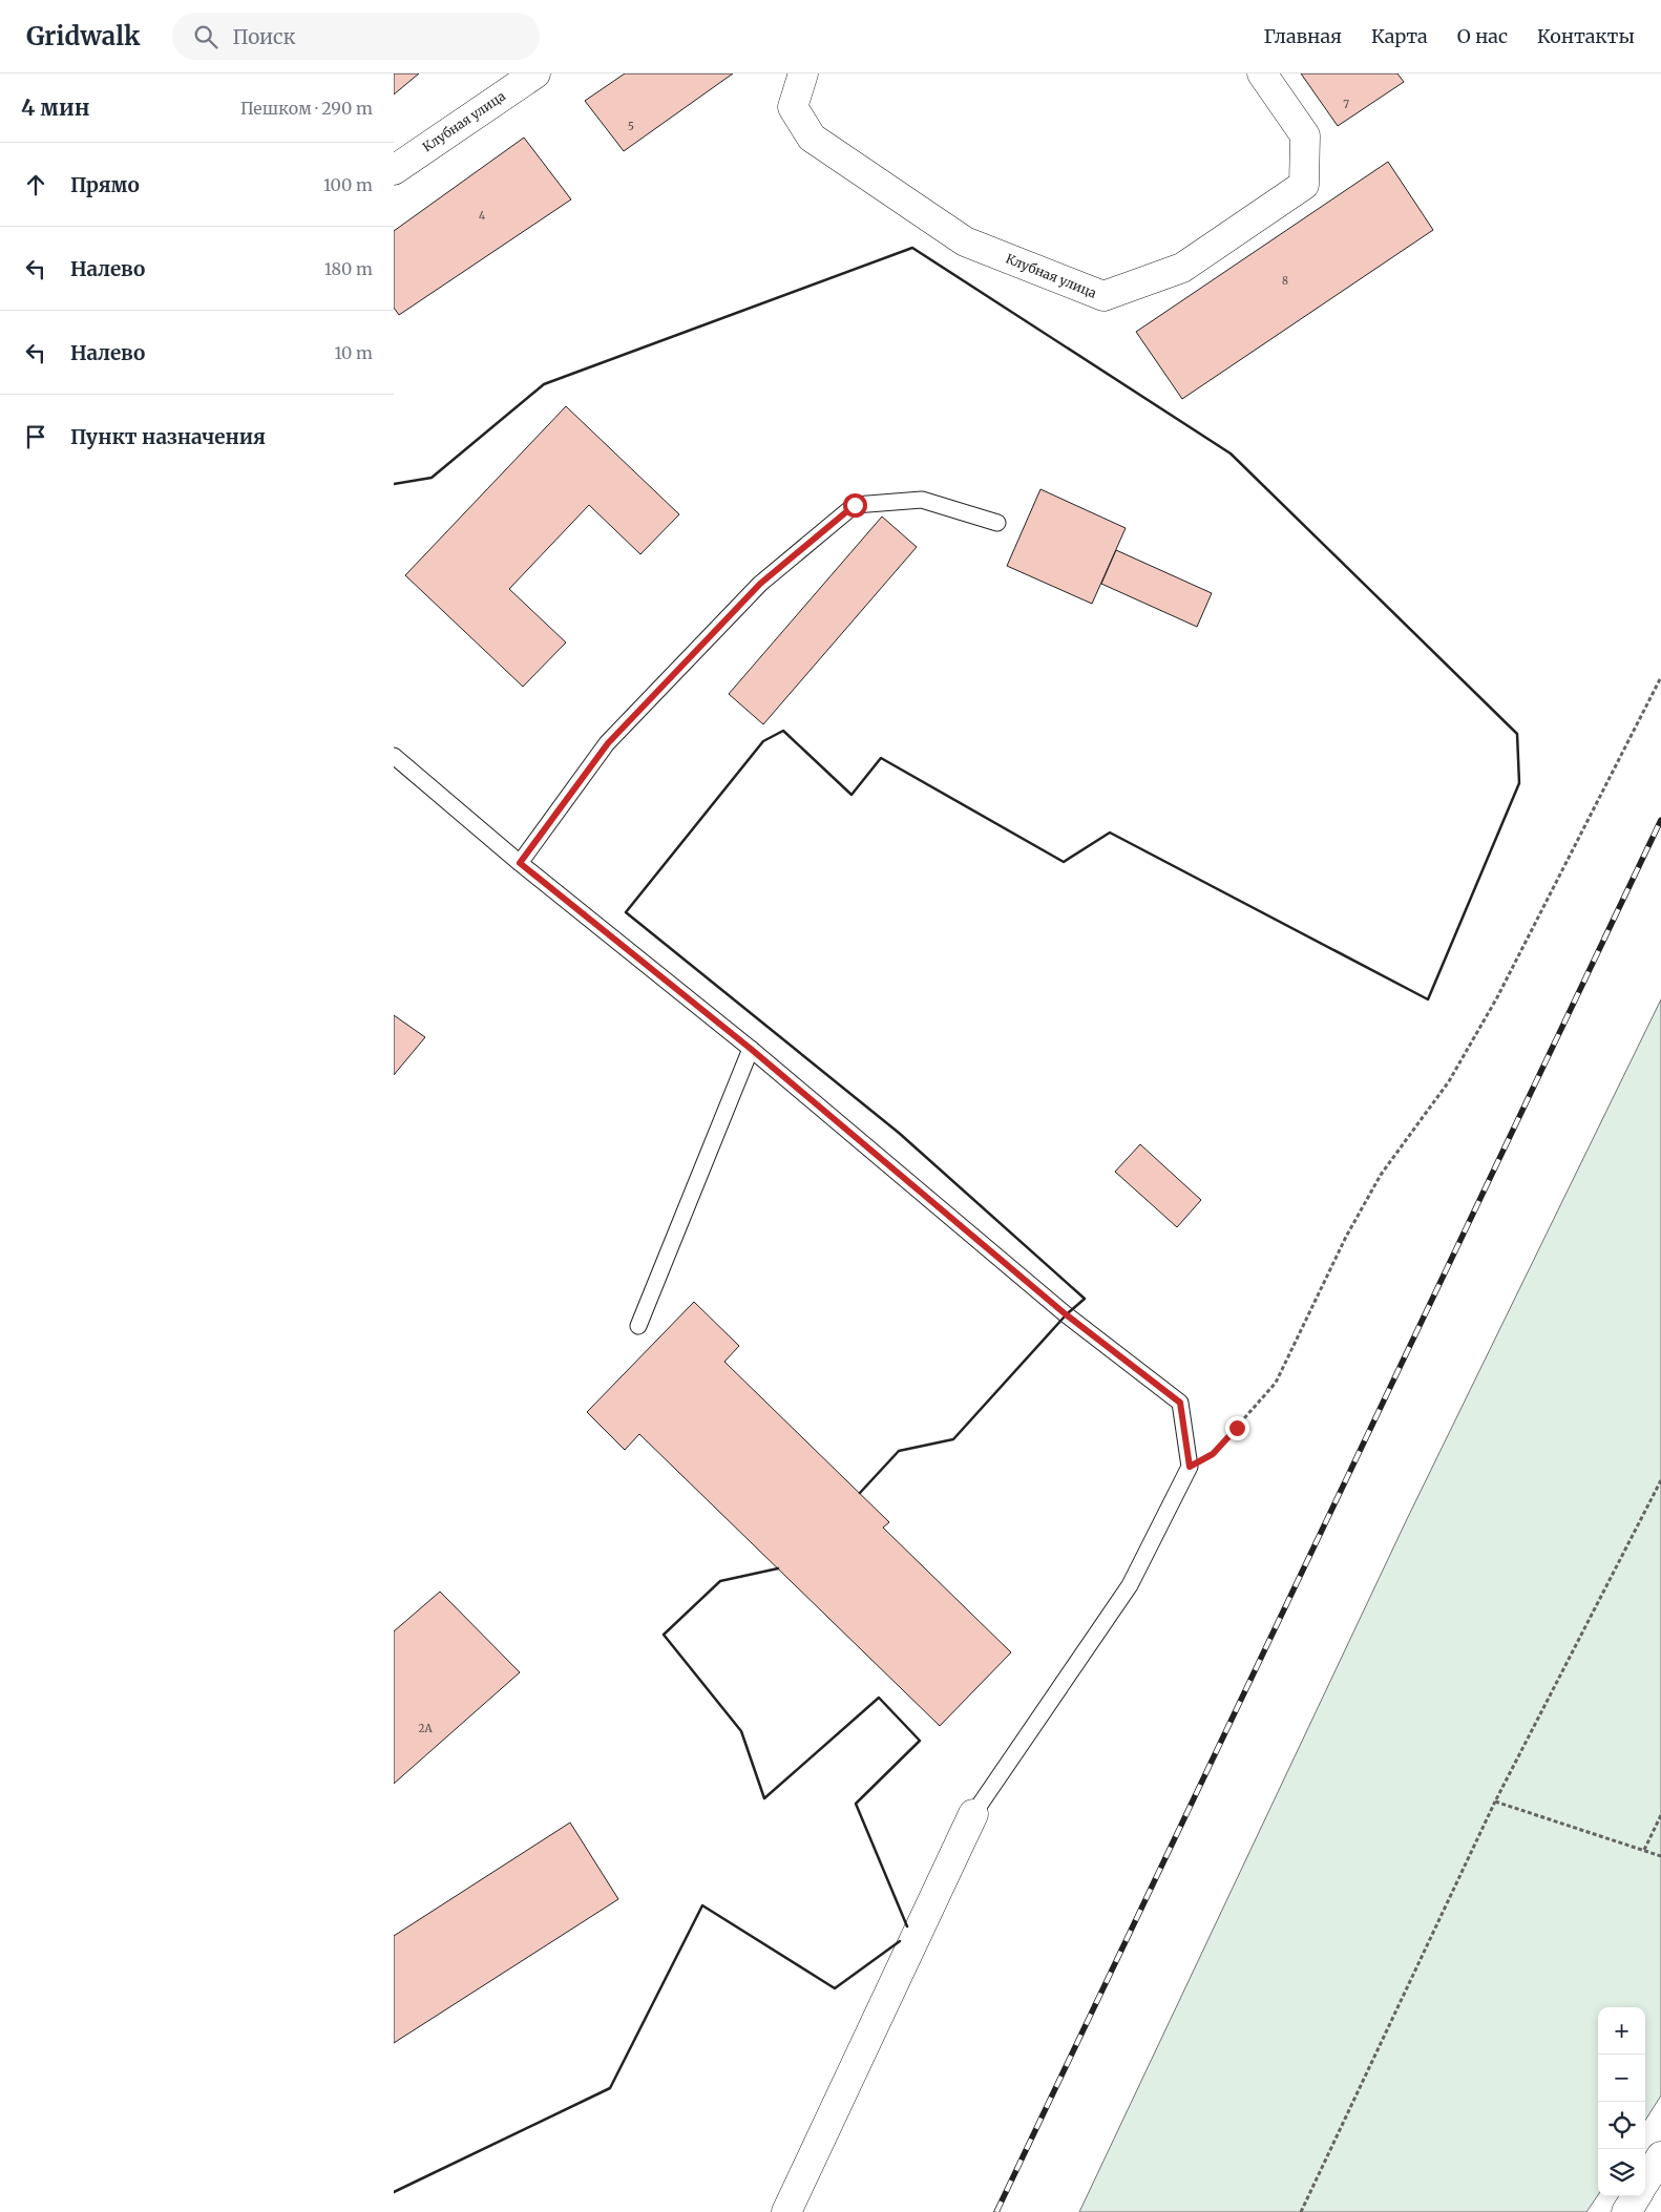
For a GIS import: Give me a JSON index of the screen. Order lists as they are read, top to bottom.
{
  "streets": {
    "street": ["Клубная улица"]
  },
  "house_numbers": [
    "7",
    "5",
    "4",
    "8",
    "2А"
  ],
  "page": {
    "header": "Gridwalk",
    "search": "Поиск",
    "nav": [
      "Главная",
      "Карта",
      "О нас",
      "Контакты"
    ],
    "heading": ["4 мин", "Пешком · 290 m"],
    "list": [
      ["Прямо", "100 m"],
      ["Налево", "180 m"],
      ["Налево", "10 m"],
      "Пункт назначения"
    ],
    "map_buttons": ["+", "−"]
  }
}
